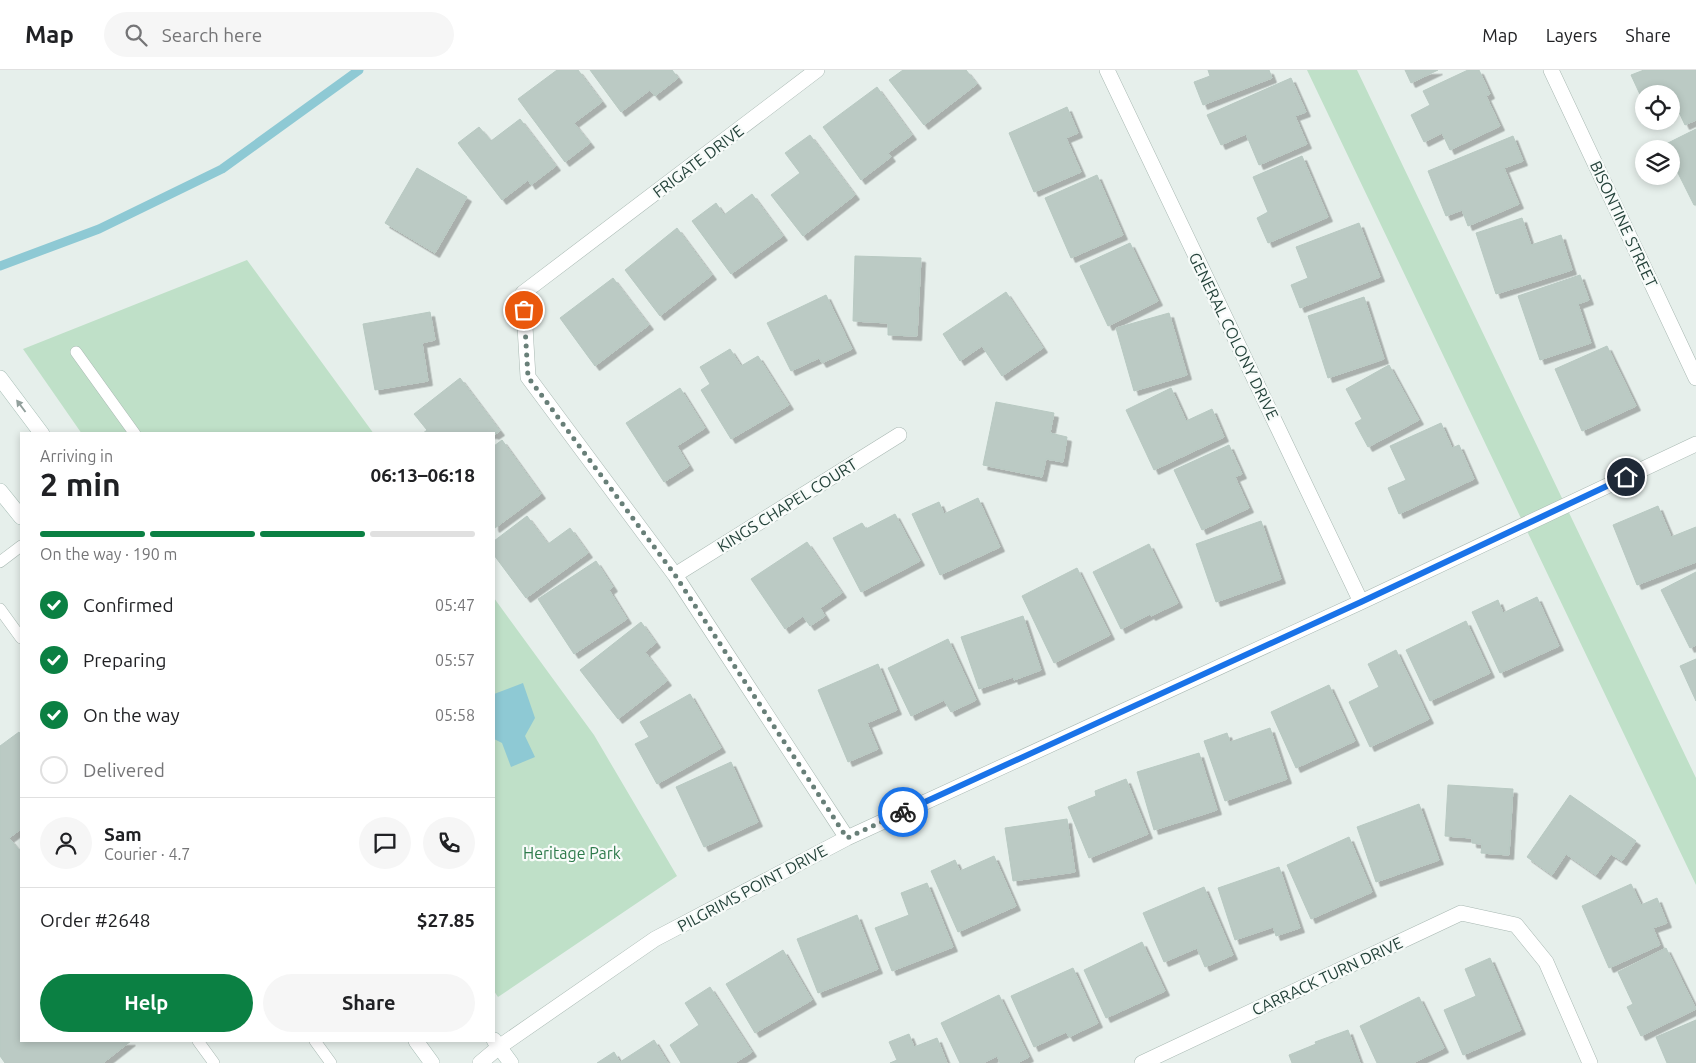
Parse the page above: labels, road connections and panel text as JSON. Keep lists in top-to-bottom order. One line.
{"streets":{"street":["FRIGATE DRIVE","BISONTINE STREET","GENERAL COLONY DRIVE","KINGS CHAPEL COURT","PILGRIMS POINT DRIVE","CARRACK TURN DRIVE"]},"crossings":[["FRIGATE DRIVE","KINGS CHAPEL COURT"],["GENERAL COLONY DRIVE","PILGRIMS POINT DRIVE"]],"parks":["Heritage Park"],"page":{"header":"Map","search":"Search here","nav":["Map","Layers","Share"],"heading":["2 min","Arriving in","06:13–06:18"],"panel":["Sam","Courier · 4.7","Order #2648","$27.85"],"bar":"On the way · 190 m","list":[["Confirmed","05:47"],["Preparing","05:57"],["On the way","05:58"],"Delivered"],"buttons":["Help","Share"]}}
